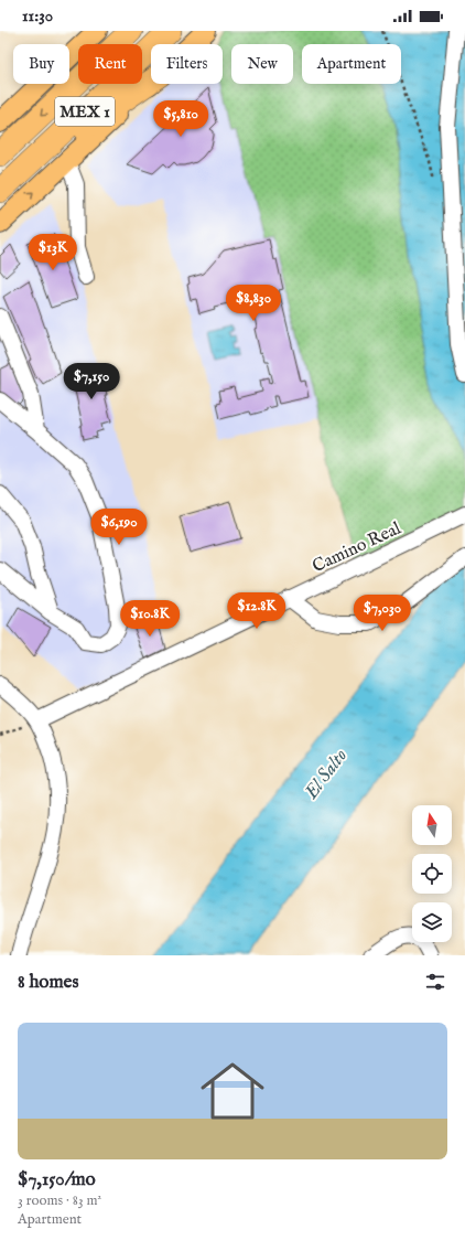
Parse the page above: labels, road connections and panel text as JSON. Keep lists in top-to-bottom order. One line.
{"streets":{"highway":["MEX 1"],"street":["Camino Real"]},"water":["El Salto"],"north":"top","page":{"status":"11:30","chip":["Buy","Rent","Filters","New","Apartment"],"price":["$5,810","$13K","$8,830","$7,150","$6,190","$12.8K","$7,030","$10.8K"],"heading":"8 homes","list":[{"name":"$7,150/mo","note":"3 rooms · 83 m² · Apartment"}]}}
